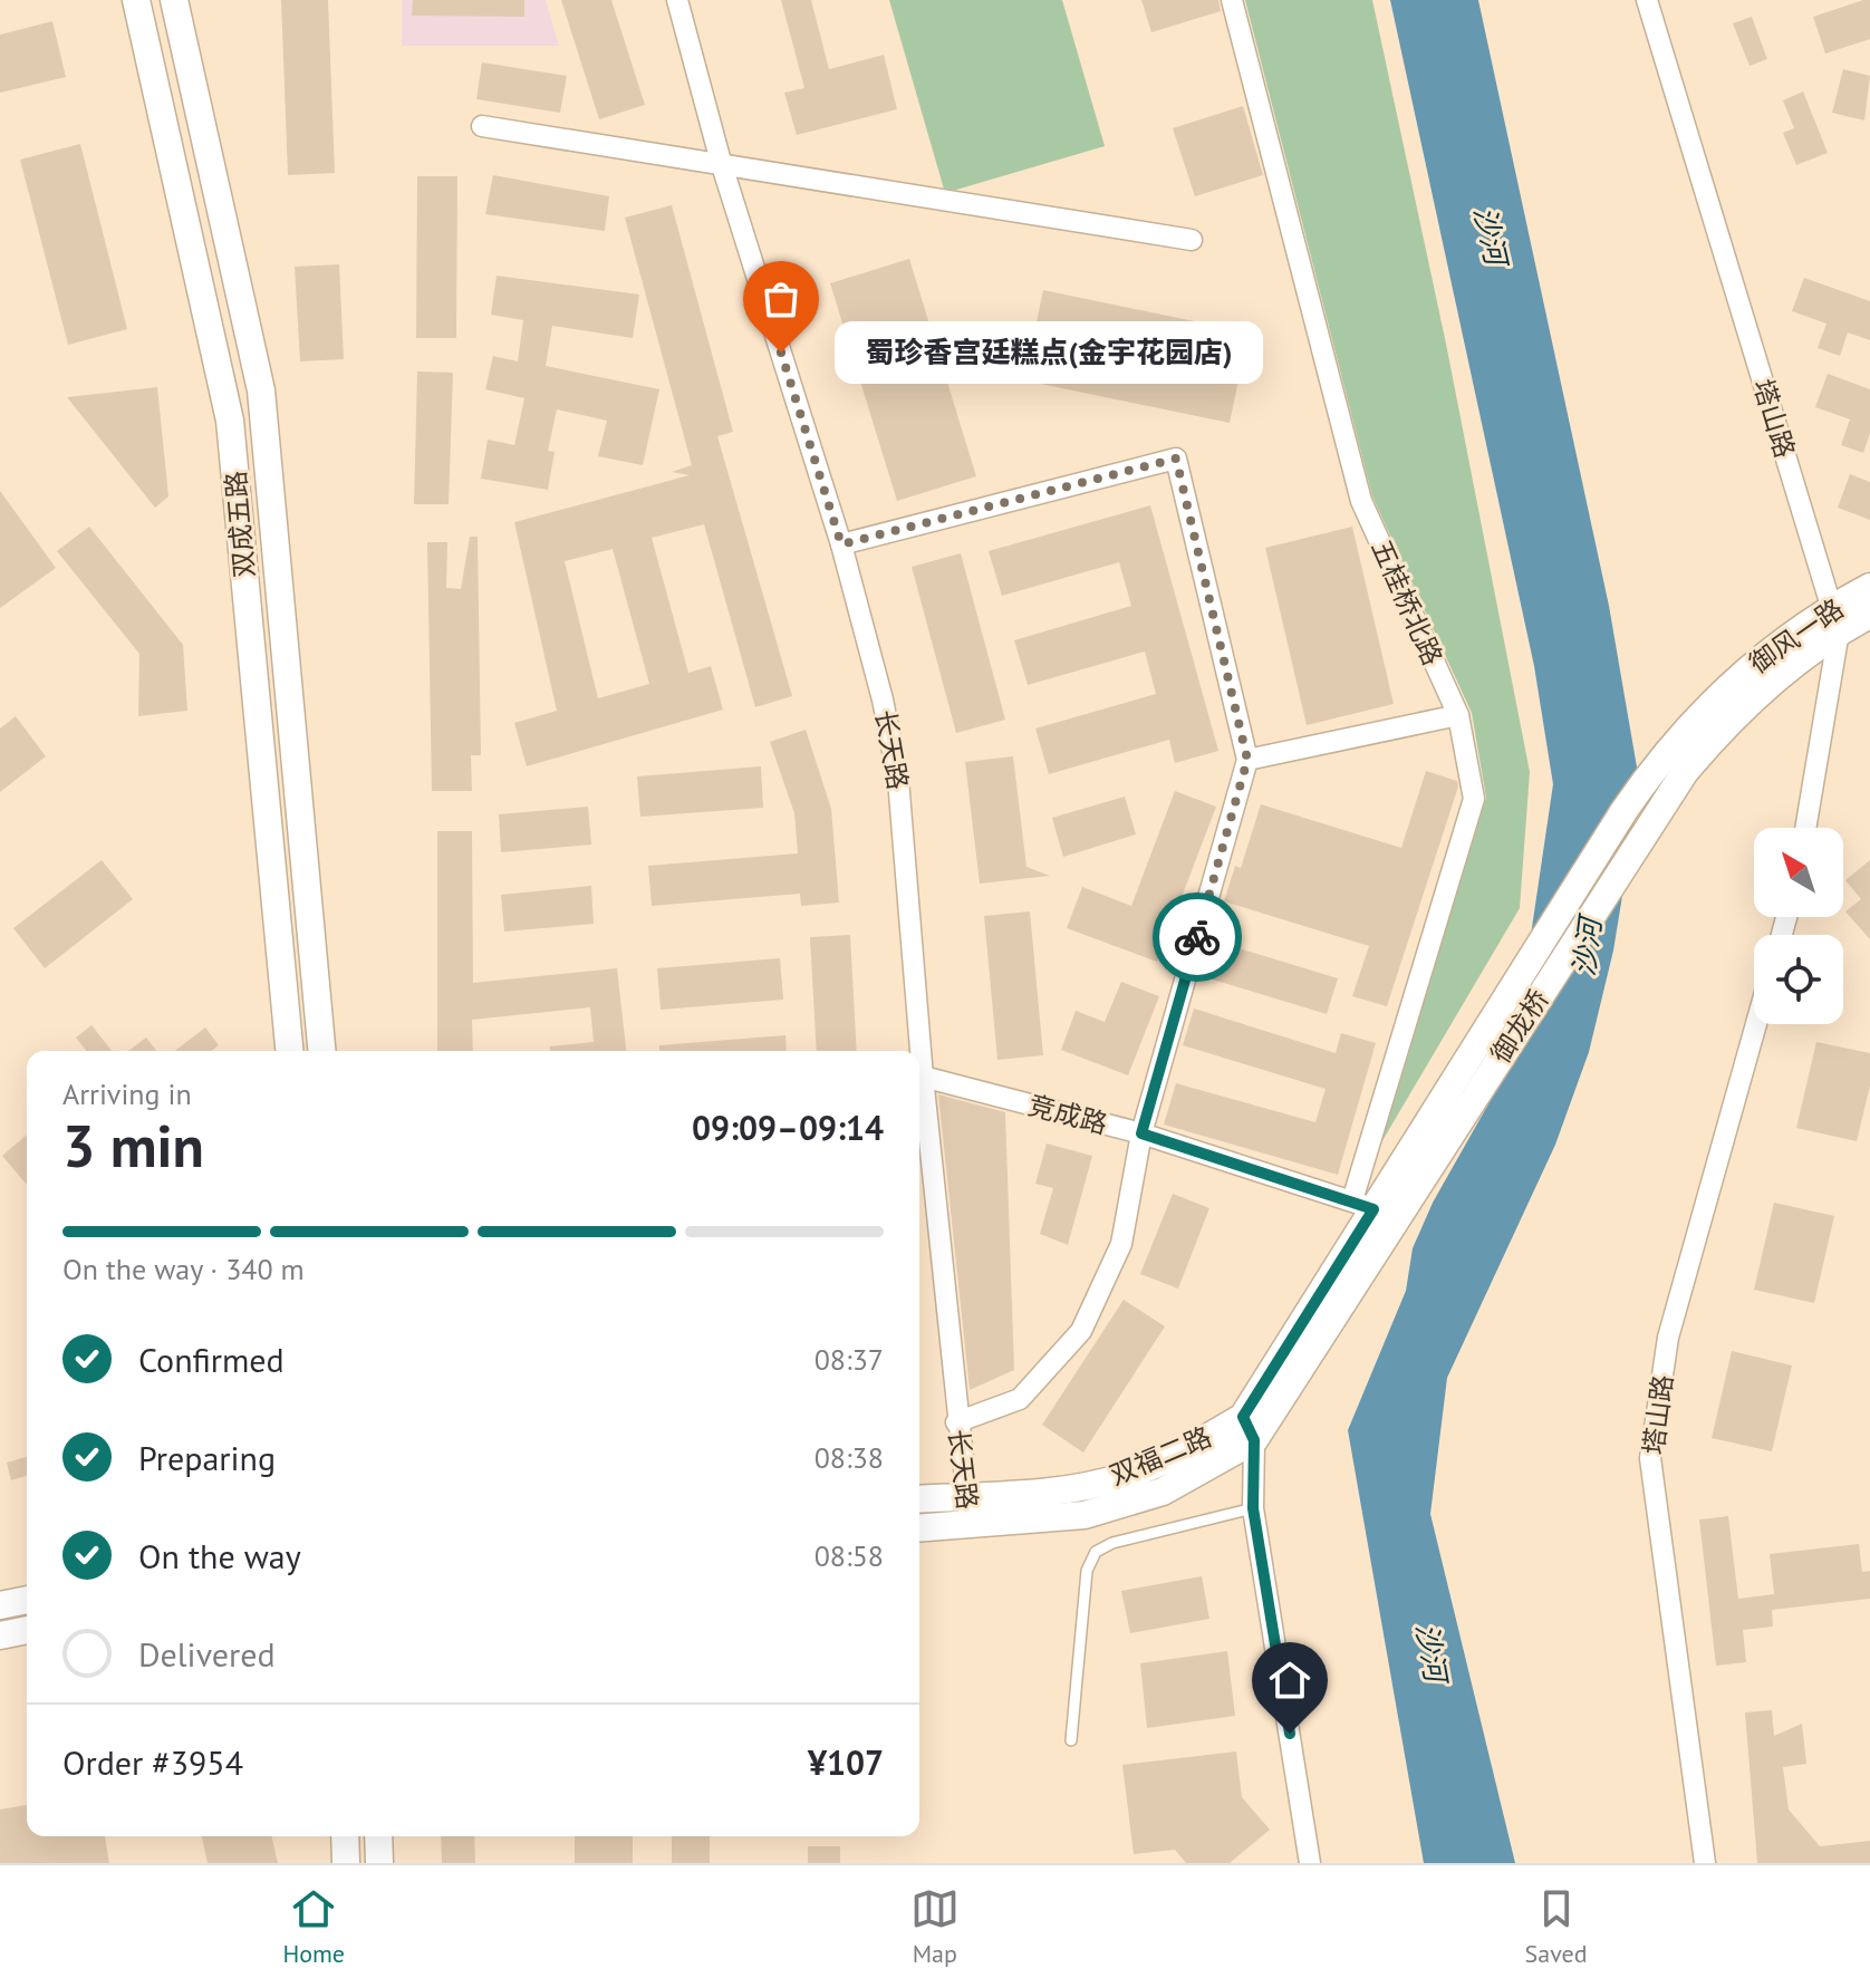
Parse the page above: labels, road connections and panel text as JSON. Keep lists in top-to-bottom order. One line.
{"streets":{"main road":["双成五路","御风一路","御龙桥","双福二路"],"street":["塔山路","五桂桥北路","长天路","竞成路"]},"crossings":[["塔山路","御风一路"],["五桂桥北路","御龙桥"],["五桂桥北路","竞成路"],["五桂桥北路","双福二路"],["御风一路","御龙桥"],["长天路","双福二路"],["御龙桥","竞成路"],["御龙桥","双福二路"],["竞成路","双福二路"]],"water":["沙河"],"places":["蜀珍香宫廷糕点(金宇花园店)"],"north":"top left","page":{"bubble":"蜀珍香宫廷糕点(金宇花园店)","heading":["3 min","Arriving in","09:09–09:14"],"panel":["Order #3954","¥107"],"bar":"On the way · 340 m","list":[["Confirmed","08:37"],["Preparing","08:38"],["On the way","08:58"],"Delivered"],"tabs":["Home","Map","Saved"]}}
